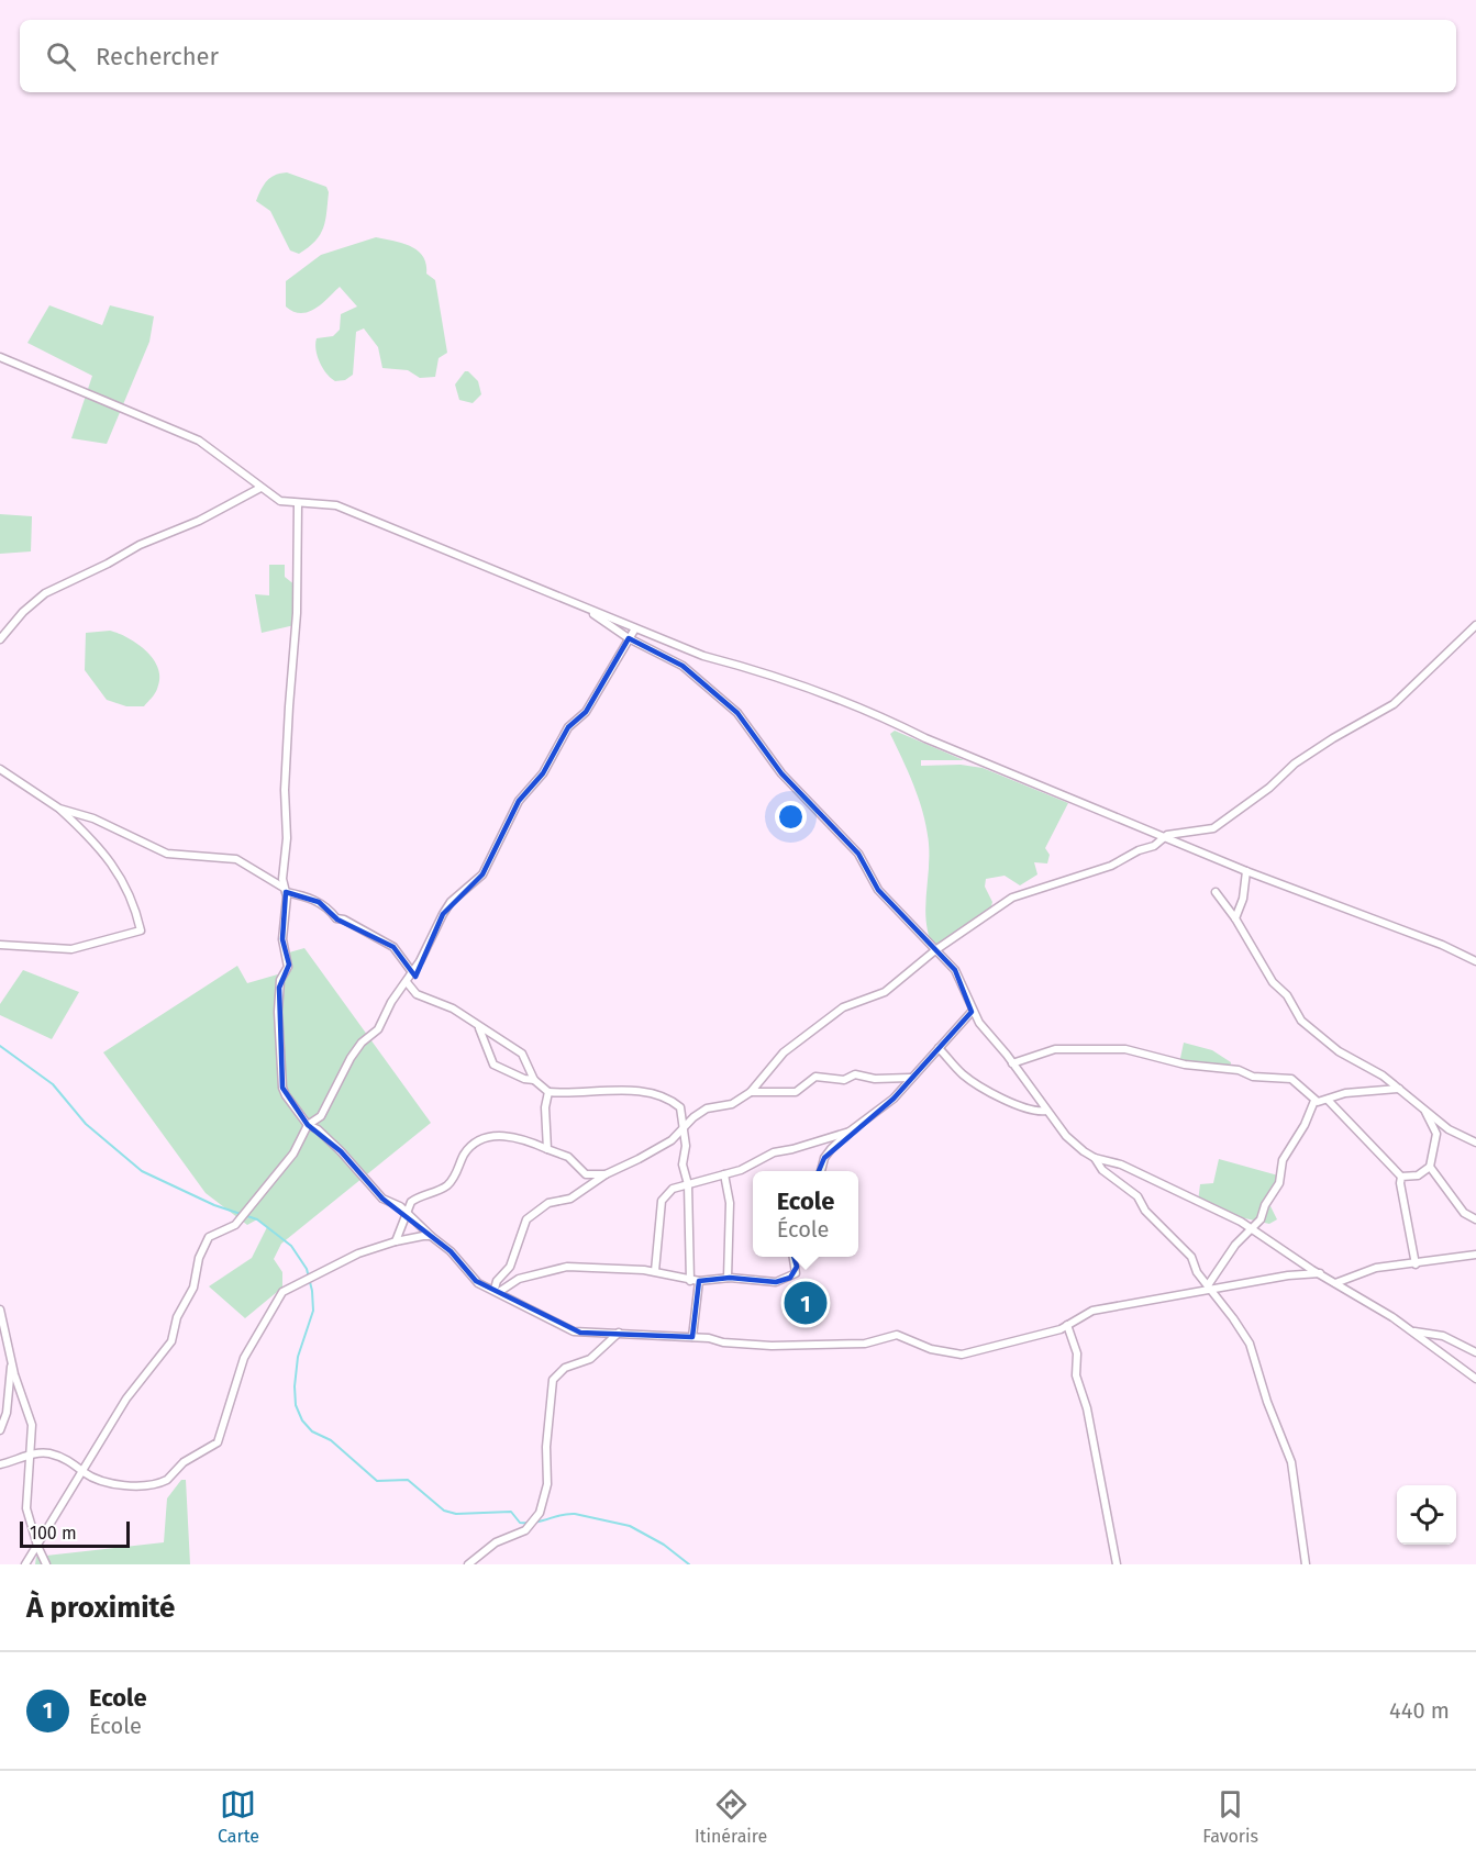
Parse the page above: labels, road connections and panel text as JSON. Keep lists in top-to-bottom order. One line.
{"scale_bar":"100 m","page":{"search":"Rechercher","popup":["Ecole","École"],"pins":"1","scale":"100 m","heading":"À proximité","list":[{"mark":"1","name":"Ecole","note":"École","value":"440 m"}],"nav":["Carte","Itinéraire","Favoris"]}}
